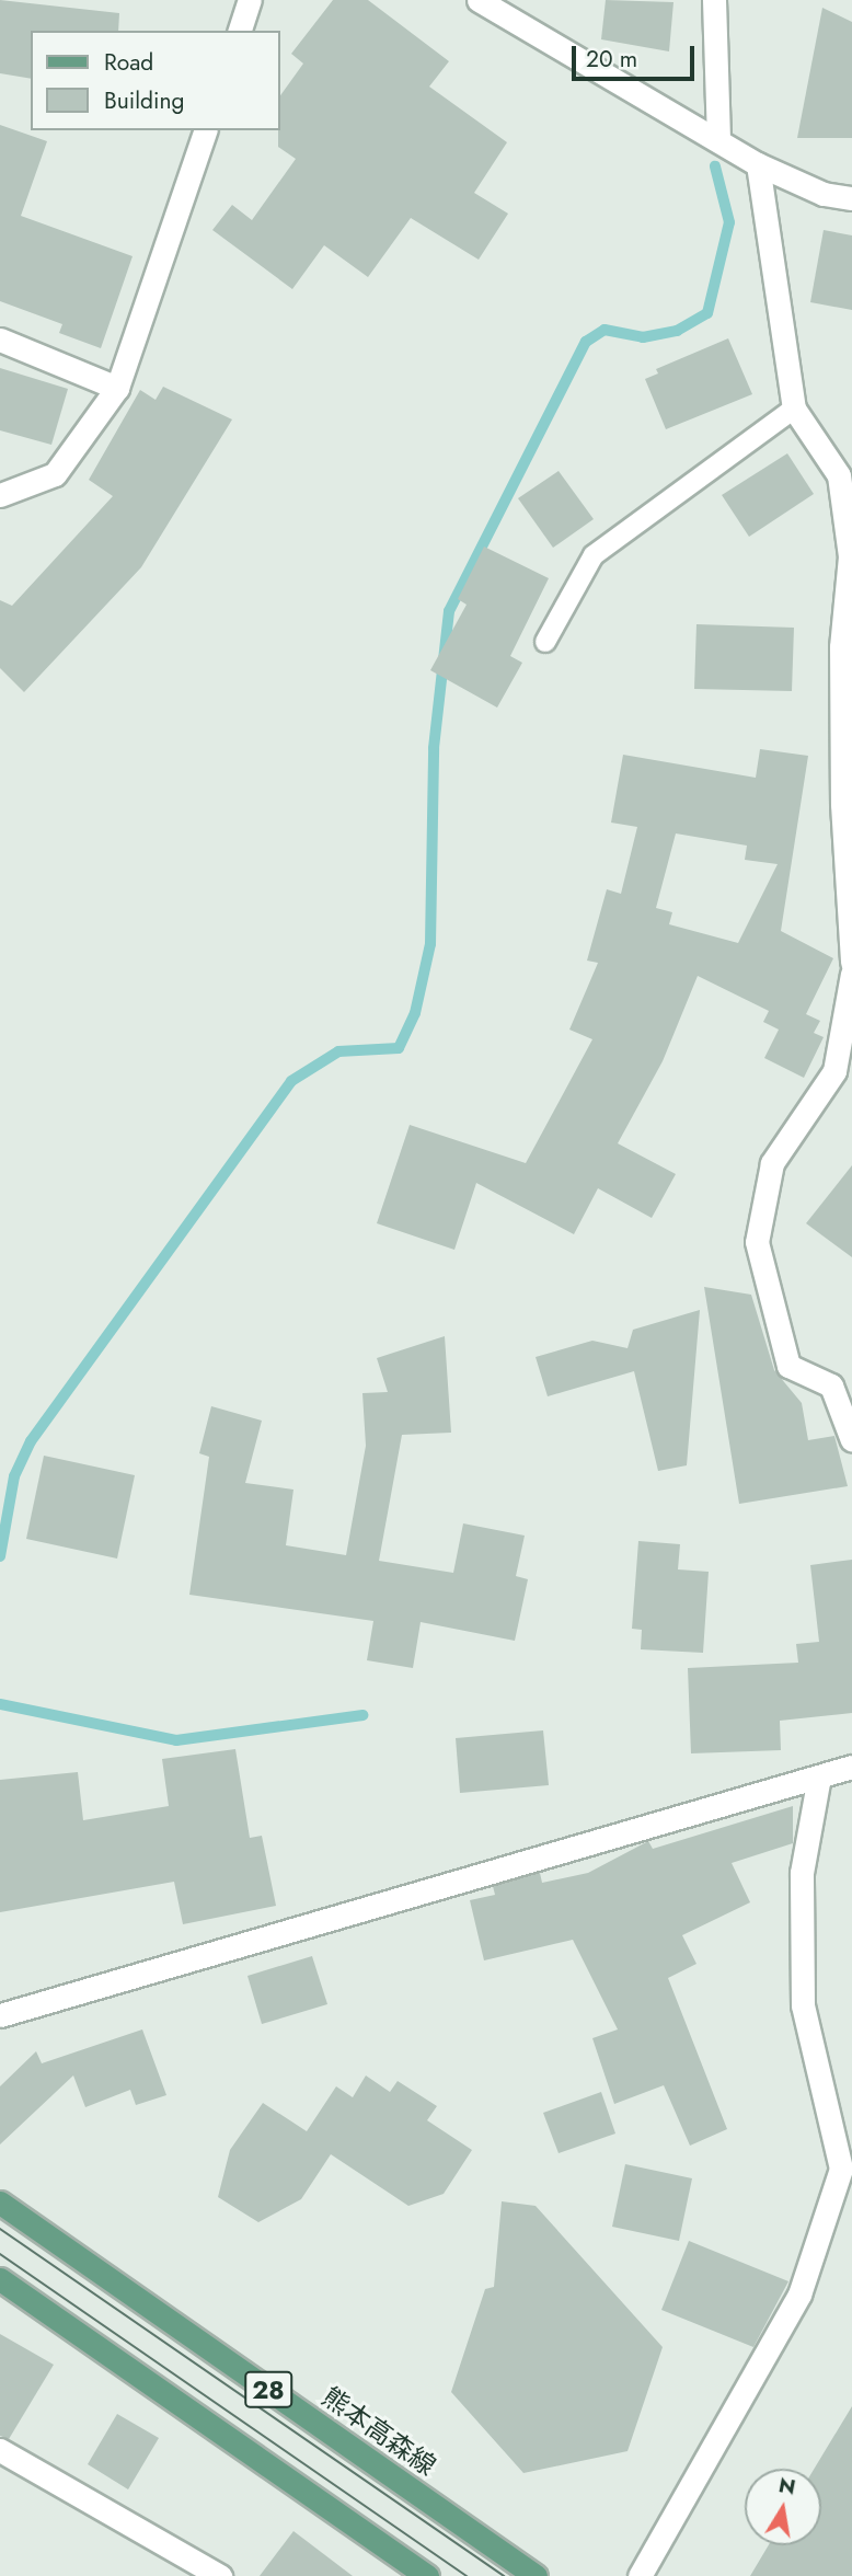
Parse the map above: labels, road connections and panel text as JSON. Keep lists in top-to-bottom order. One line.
{"streets":{"main road":["28","熊本高森線"]},"legend":["Road","Building"],"scale_bar":"20 m","north":"top"}
